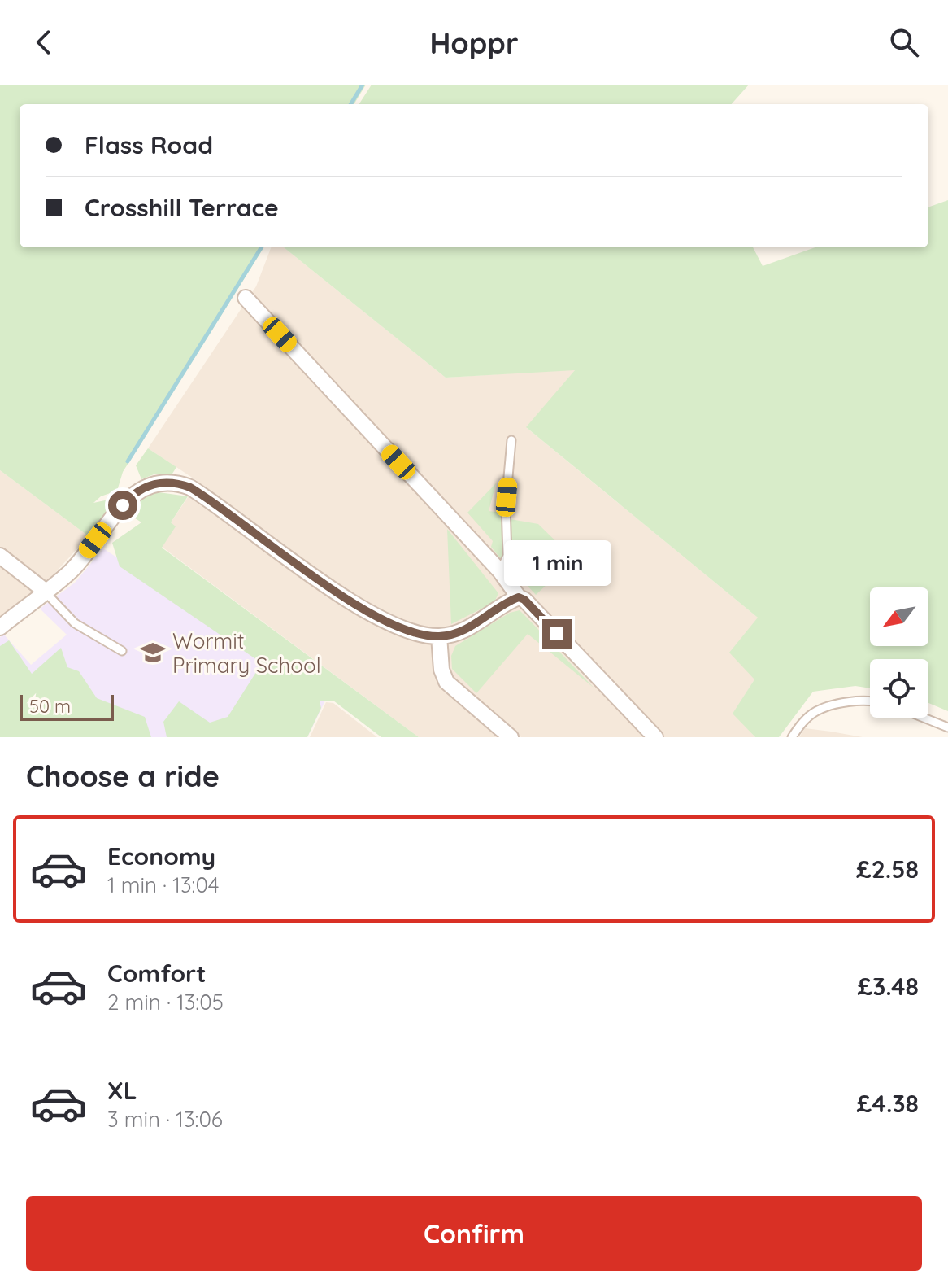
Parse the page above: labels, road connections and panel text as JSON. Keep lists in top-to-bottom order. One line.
{"places":{"school or university":["Wormit Primary School"]},"scale_bar":"50 m","north":"bottom left","page":{"header":"Hoppr","banner":["Flass Road","Crosshill Terrace"],"bubble":"1 min","scale":"50 m","heading":"Choose a ride","list":[{"name":"Economy","note":"1 min · 13:04","value":"£2.58"},{"name":"Comfort","note":"2 min · 13:05","value":"£3.48"},{"name":"XL","note":"3 min · 13:06","value":"£4.38"}],"buttons":"Confirm"}}
